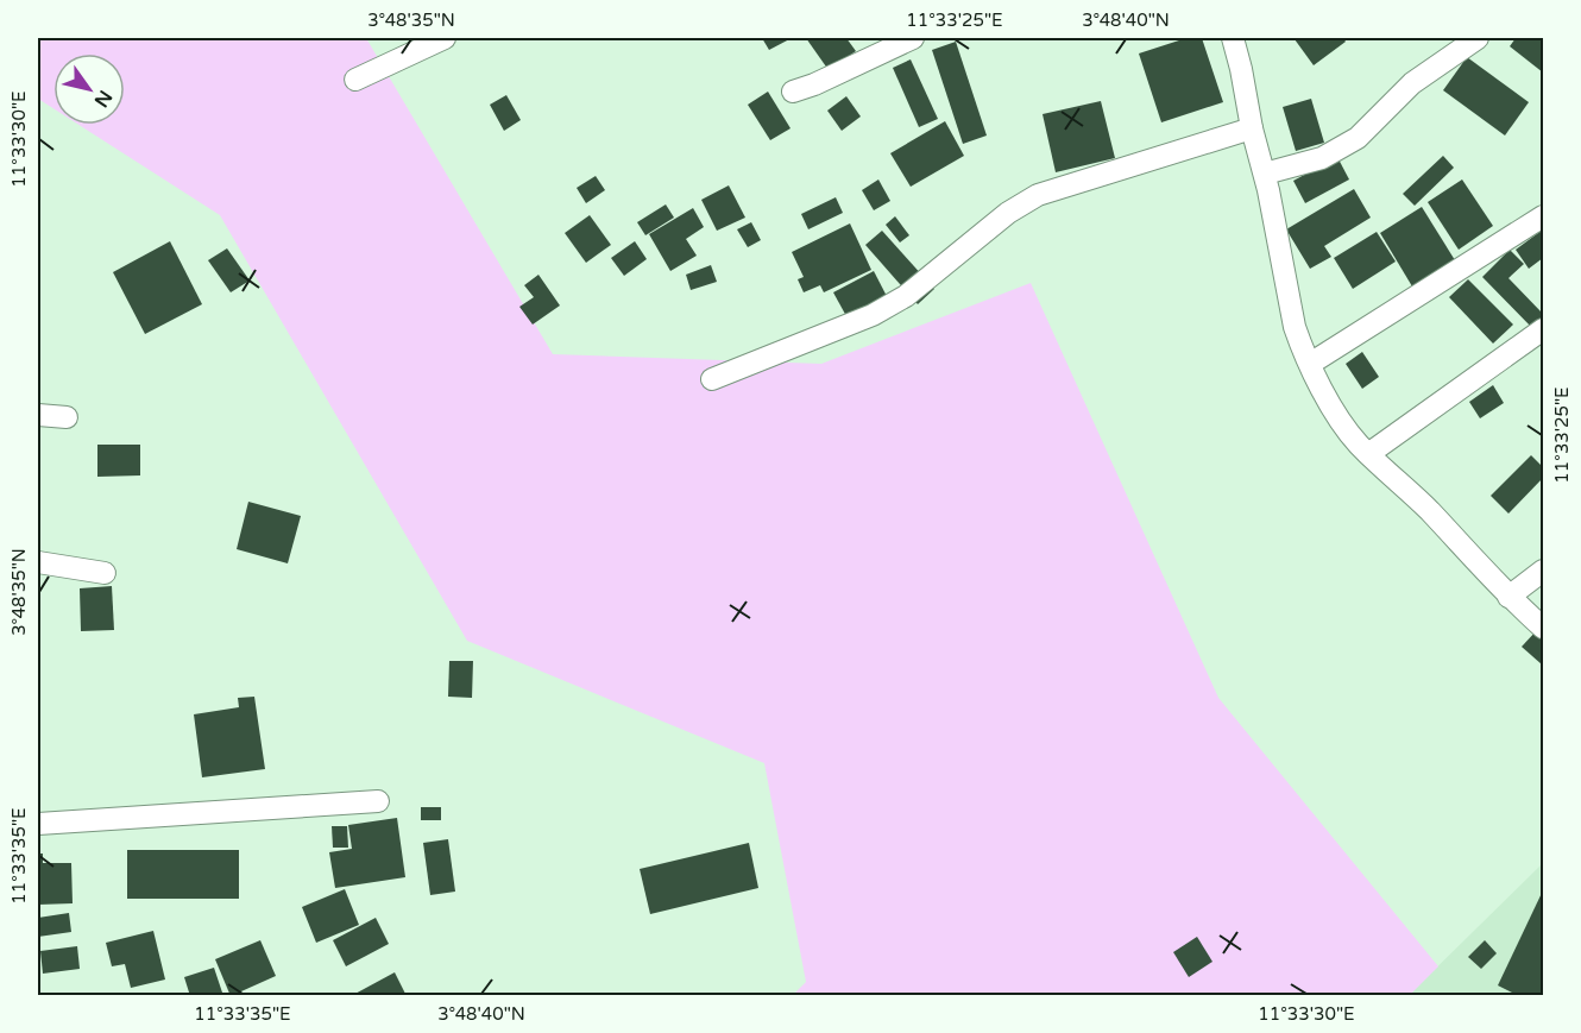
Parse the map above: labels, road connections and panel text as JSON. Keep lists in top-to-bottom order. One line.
{"north":"bottom right","coordinates":["3°48'35\"N","11°33'25\"E","3°48'40\"N","11°33'30\"E","11°33'35\"E"]}
